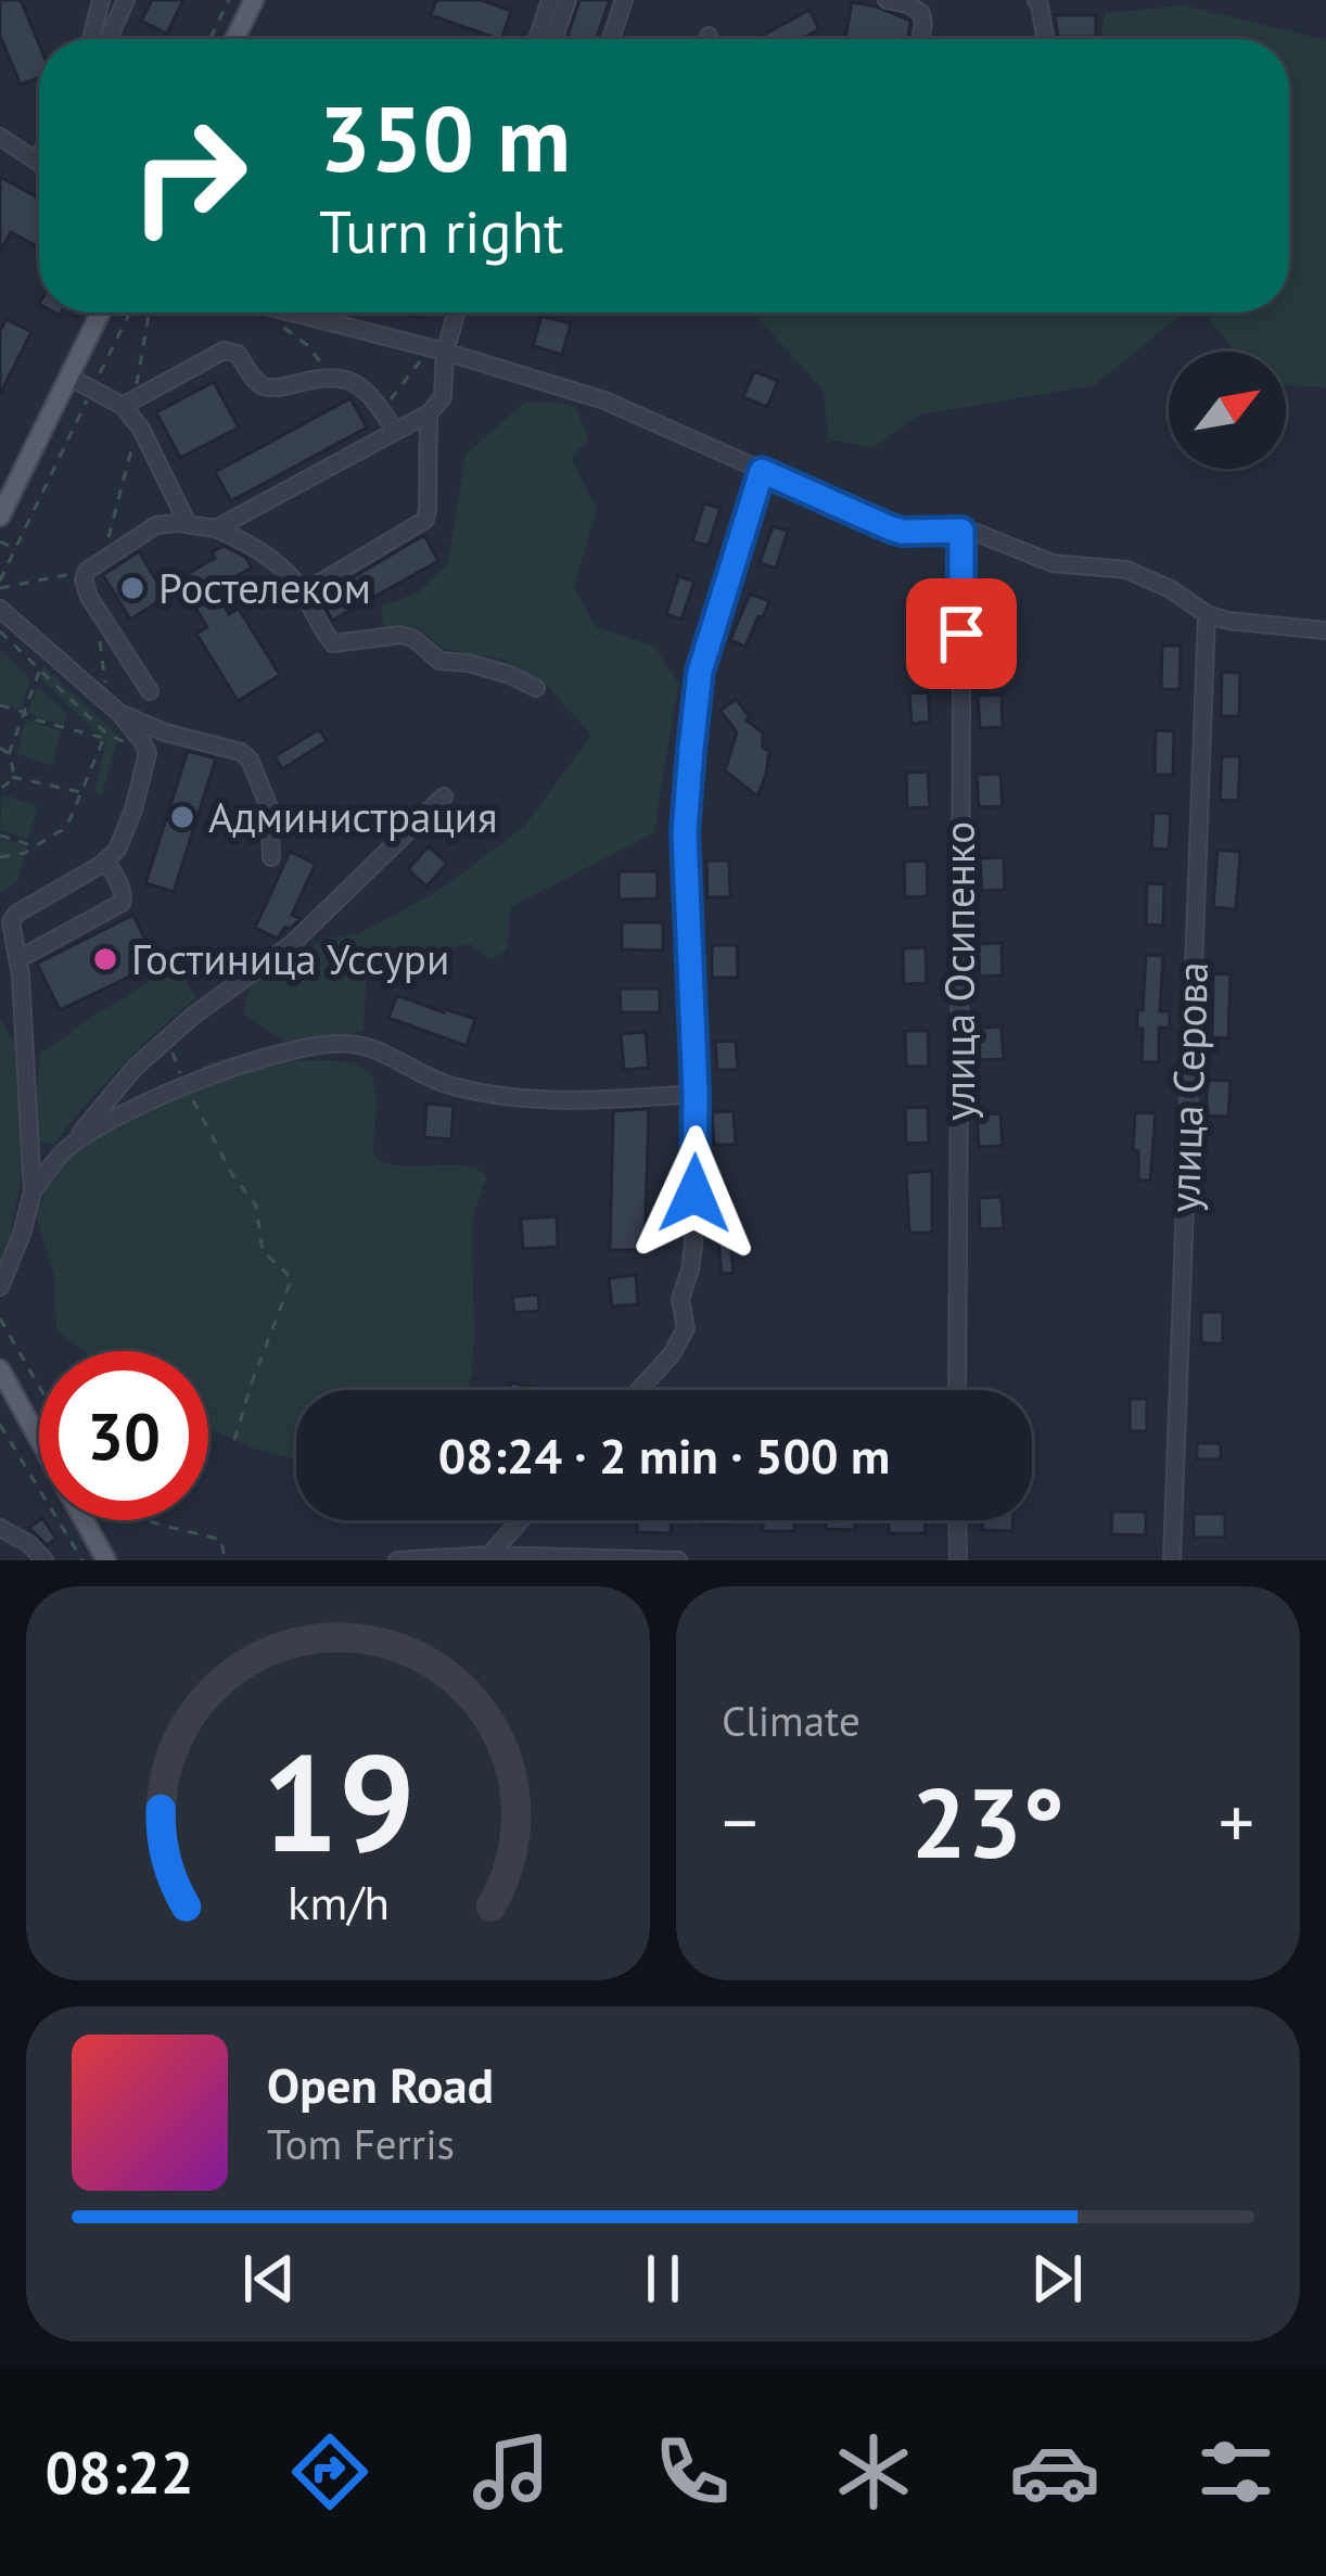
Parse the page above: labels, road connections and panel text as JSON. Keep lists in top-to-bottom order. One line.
{"streets":{"street":["улица Осипенко","улица Серова"]},"places":["Ростелеком","Администрация","Гостиница Уссури"],"north":"top right","page":{"turn":["350 m","Turn right"],"limit":"30","trip":"08:24 · 2 min · 500 m","tile":"Climate","heat":["−","23°","+"],"song":["Open Road","Tom Ferris"],"tabs":"08:22","gauge":["19","km/h"]}}
